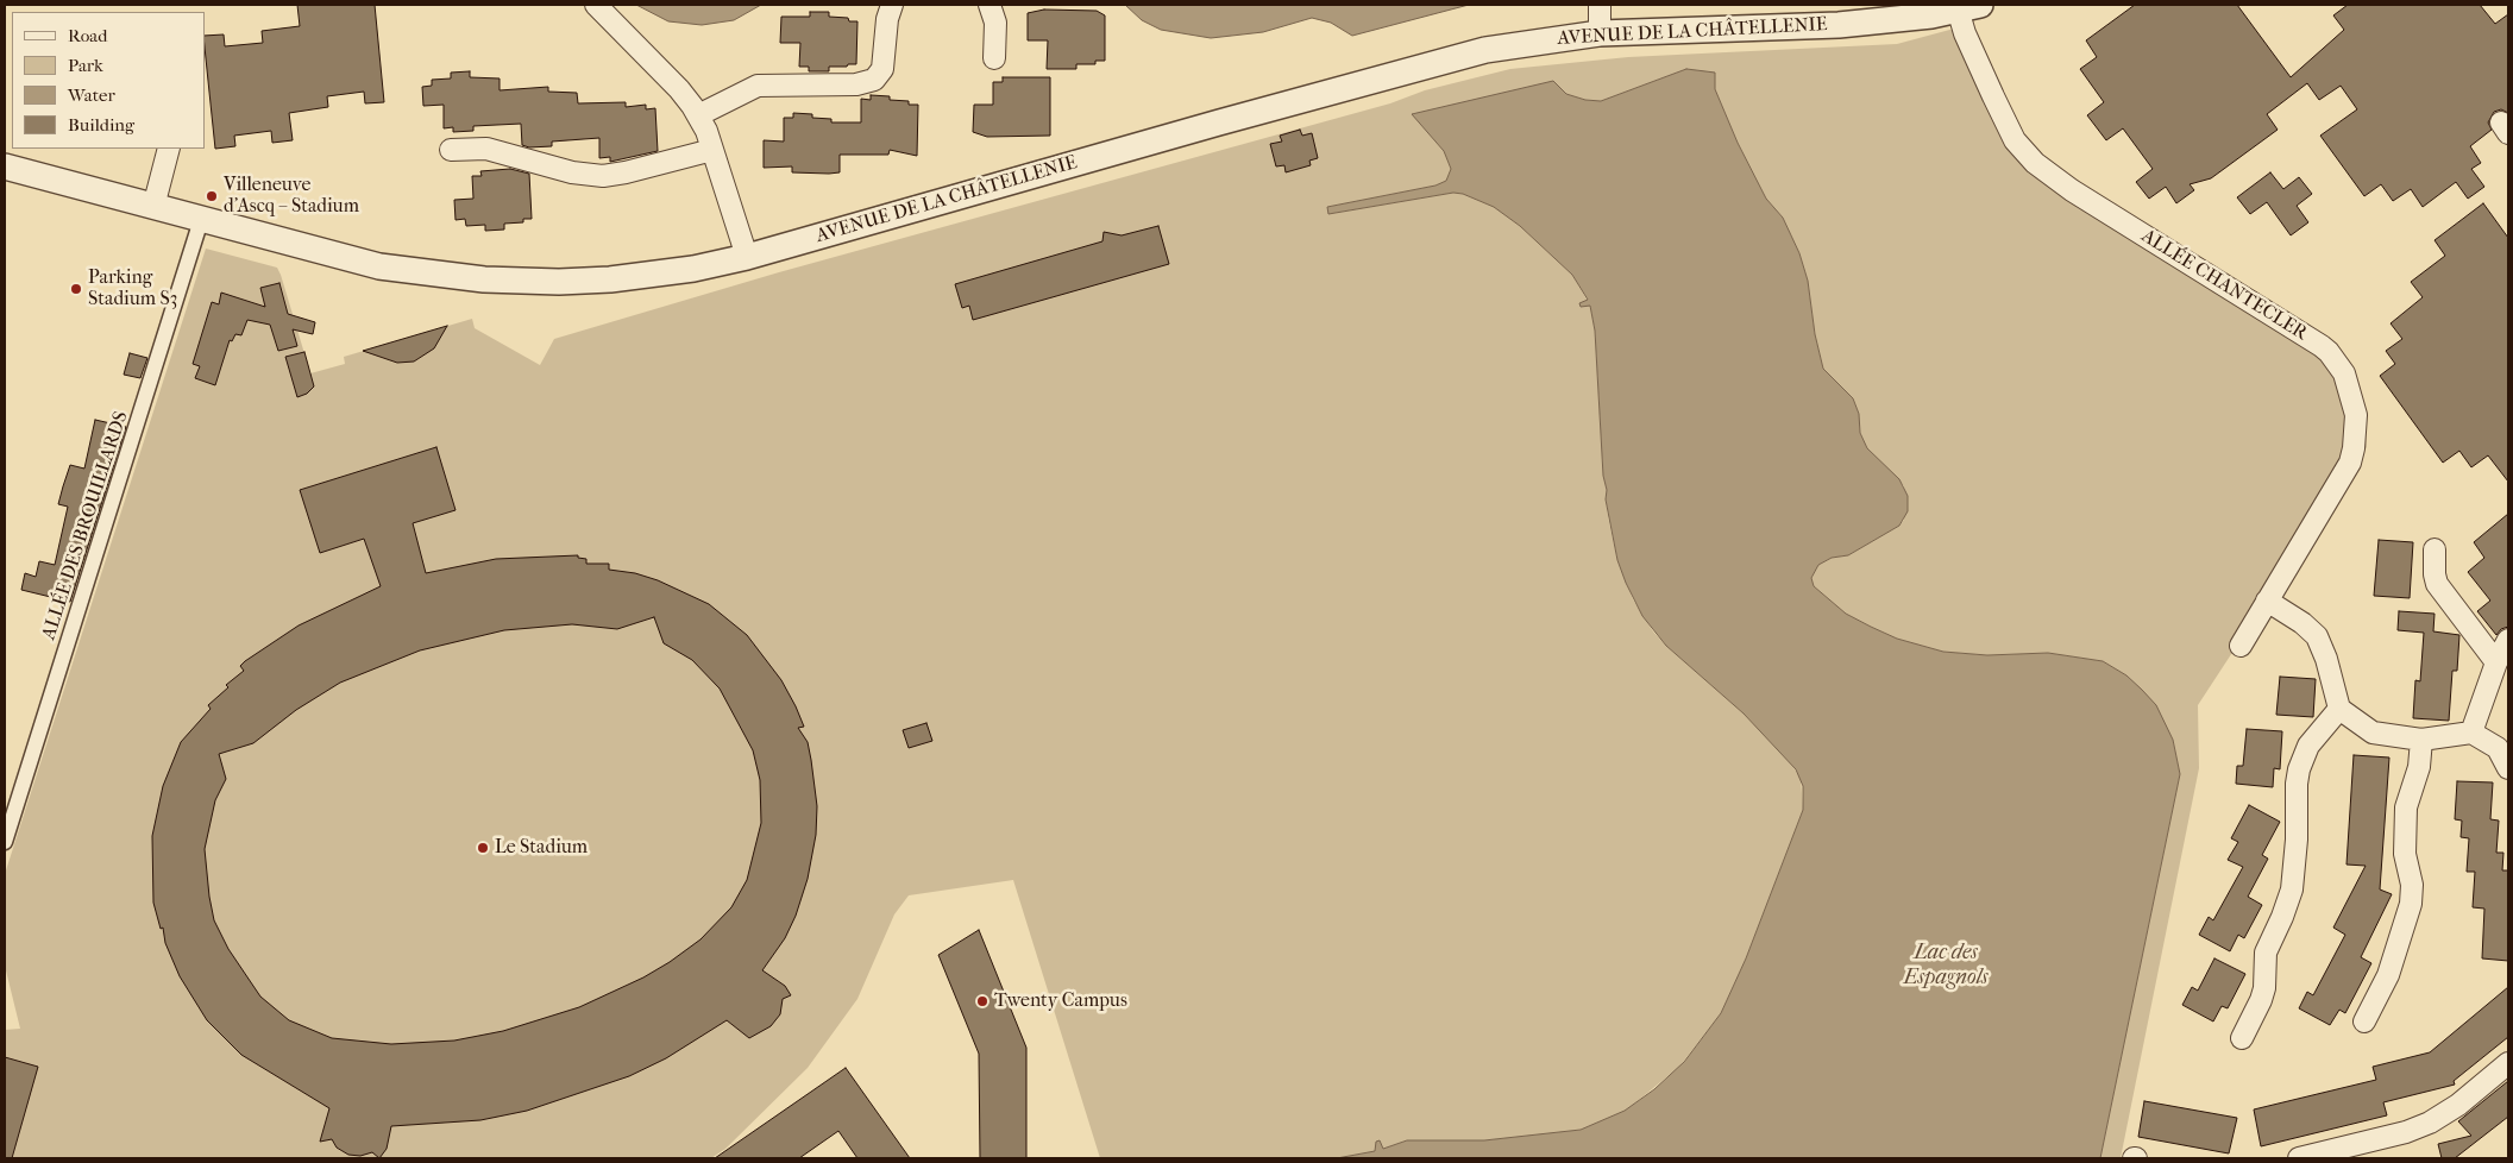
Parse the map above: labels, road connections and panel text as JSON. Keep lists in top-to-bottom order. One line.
{"streets":{"street":["AVENUE DE LA CHÂTELLENIE","ALLÉE CHANTECLER","ALLÉE DES BROUILLARDS"]},"crossings":[["AVENUE DE LA CHÂTELLENIE","ALLÉE CHANTECLER"],["AVENUE DE LA CHÂTELLENIE","ALLÉE DES BROUILLARDS"]],"water":["Lac des Espagnols"],"places":["Villeneuve d'Ascq – Stadium","Parking Stadium S3","Le Stadium","Twenty Campus"],"legend":["Road","Park","Water","Building"]}
